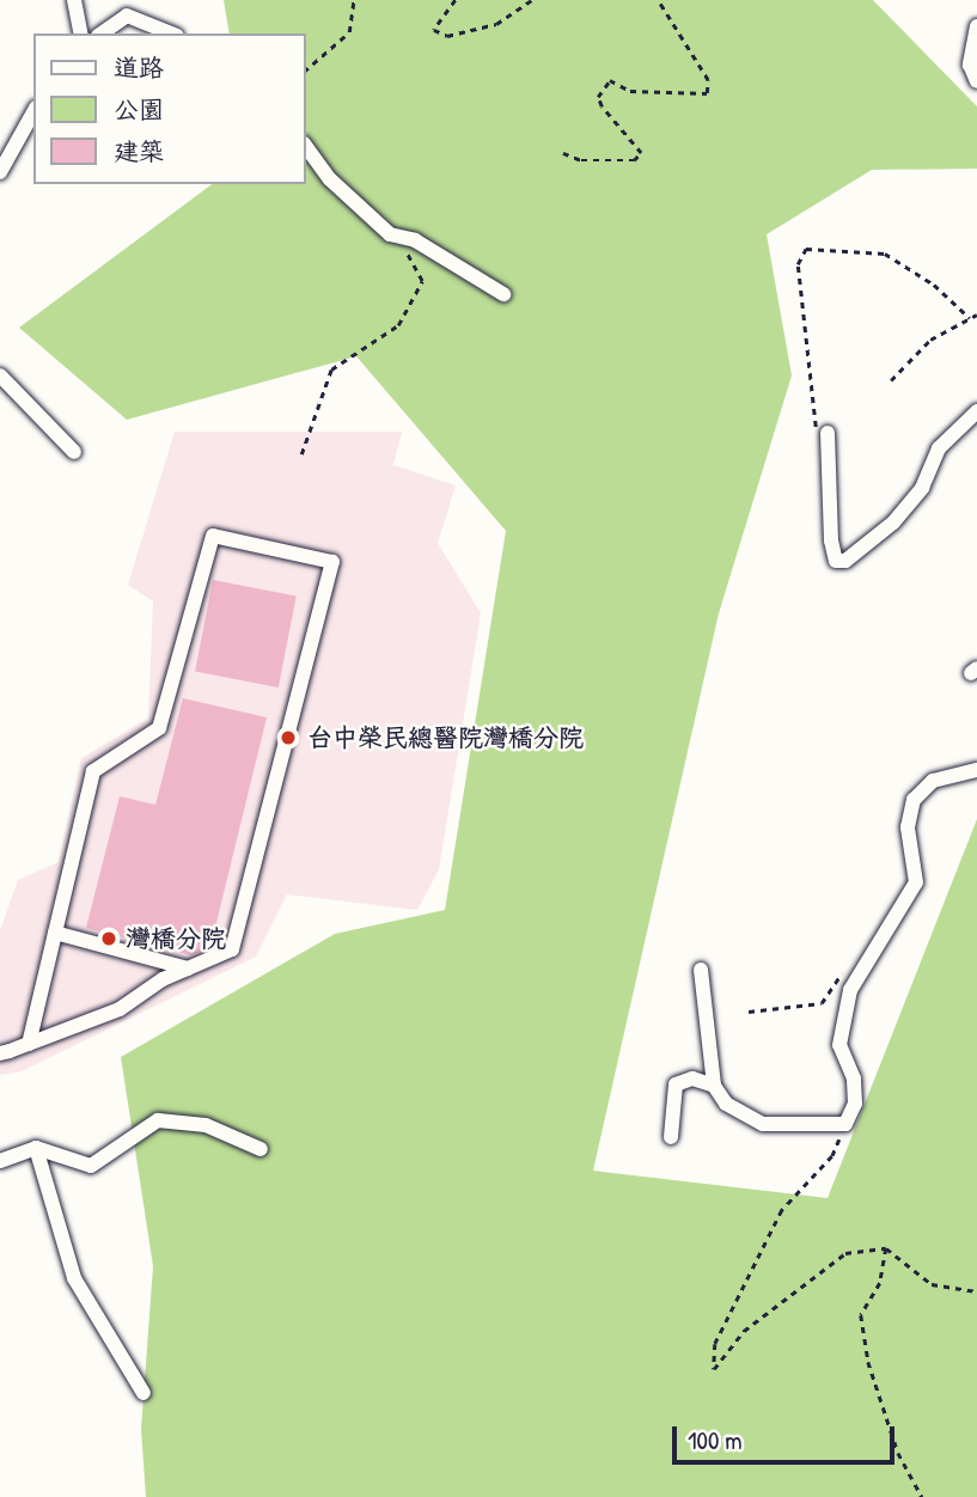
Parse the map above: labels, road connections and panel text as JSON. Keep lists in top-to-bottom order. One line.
{"places":["台中榮民總醫院灣橋分院","灣橋分院"],"legend":["道路","公園","建築"],"scale_bar":"100 m"}
